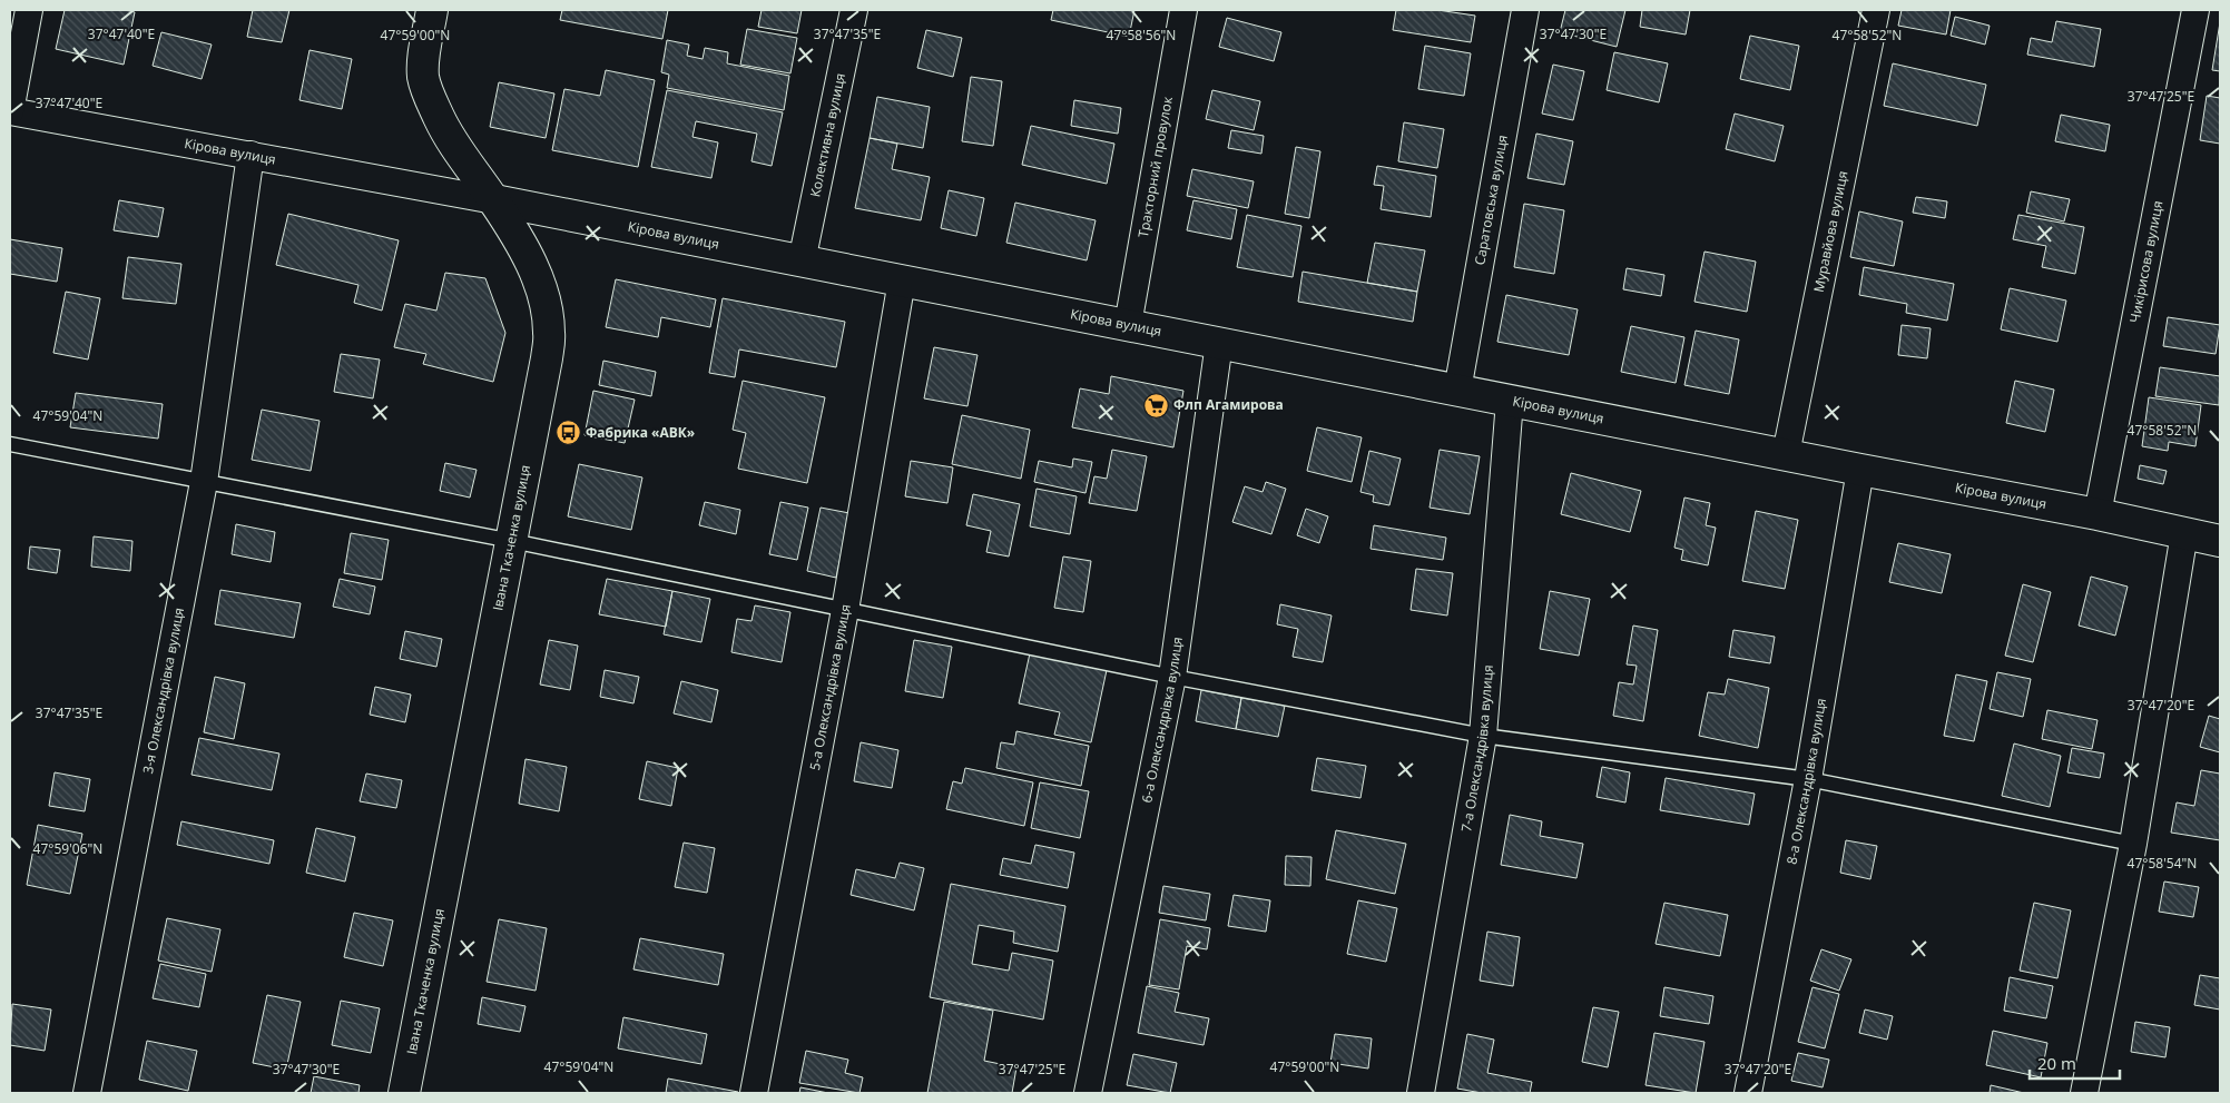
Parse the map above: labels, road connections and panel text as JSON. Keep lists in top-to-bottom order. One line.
{"streets":{"street":["Колективна вулиця","Кірова вулиця","Тракторний провулок","Саратовська вулиця","Муравйова вулиця","Чикірисова вулиця","Івана Ткаченка вулиця","5-а Олександрівка вулиця","3-я Олександрівка вулиця","6-а Олександрівка вулиця","7-а Олександрівка вулиця","8-а Олександрівка вулиця"]},"crossings":[["Колективна вулиця","Кірова вулиця"],["Кірова вулиця","Тракторний провулок"],["Кірова вулиця","Саратовська вулиця"],["Кірова вулиця","Муравйова вулиця"],["Кірова вулиця","Чикірисова вулиця"],["Кірова вулиця","Івана Ткаченка вулиця"],["Кірова вулиця","5-а Олександрівка вулиця"],["Кірова вулиця","3-я Олександрівка вулиця"],["Кірова вулиця","6-а Олександрівка вулиця"],["Кірова вулиця","7-а Олександрівка вулиця"],["Кірова вулиця","8-а Олександрівка вулиця"]],"places":{"supermarket":["Флп Агамирова"],"bus stop":["Фабрика «АВК»"]},"scale_bar":"20 m","coordinates":["37°47'40\"E","37°47'35\"E","37°47'30\"E","47°59'00\"N","47°58'56\"N","47°58'52\"N","37°47'25\"E","47°59'04\"N","37°47'20\"E","47°59'06\"N","47°58'54\"N"]}
